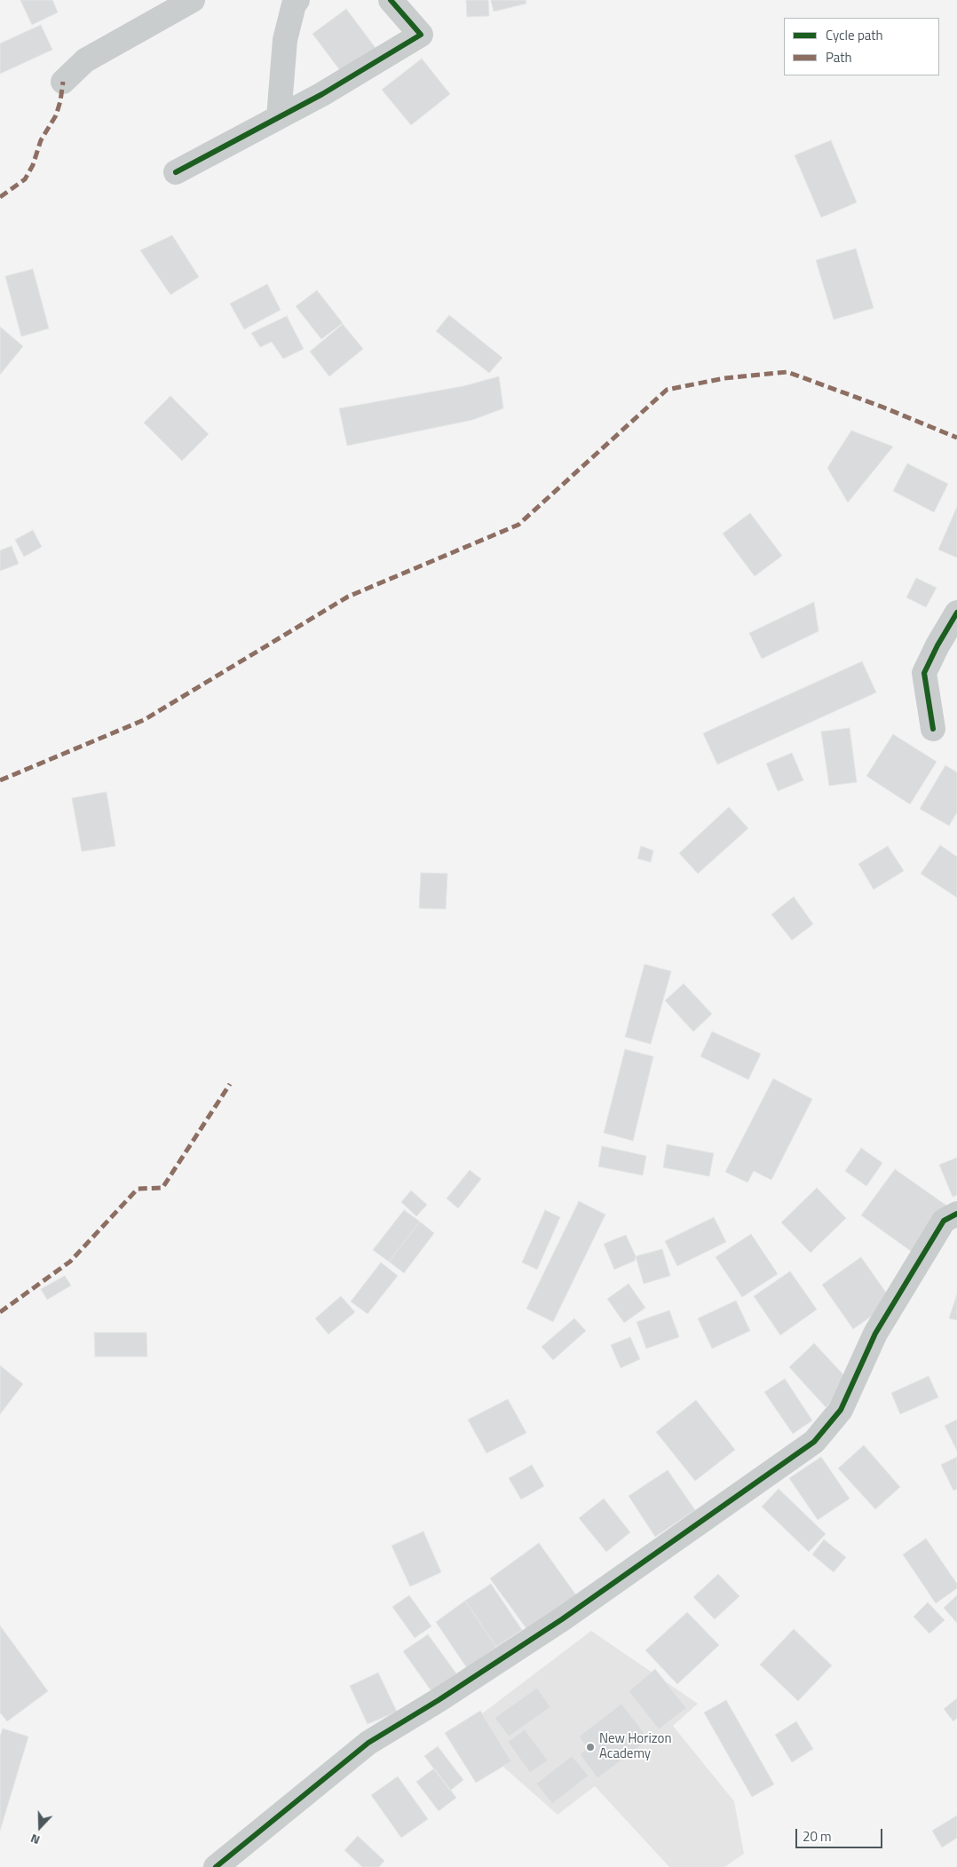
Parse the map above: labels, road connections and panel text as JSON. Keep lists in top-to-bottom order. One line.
{"places":["New Horizon Academy"],"legend":["Cycle path","Path"],"scale_bar":"20 m","north":"bottom"}
